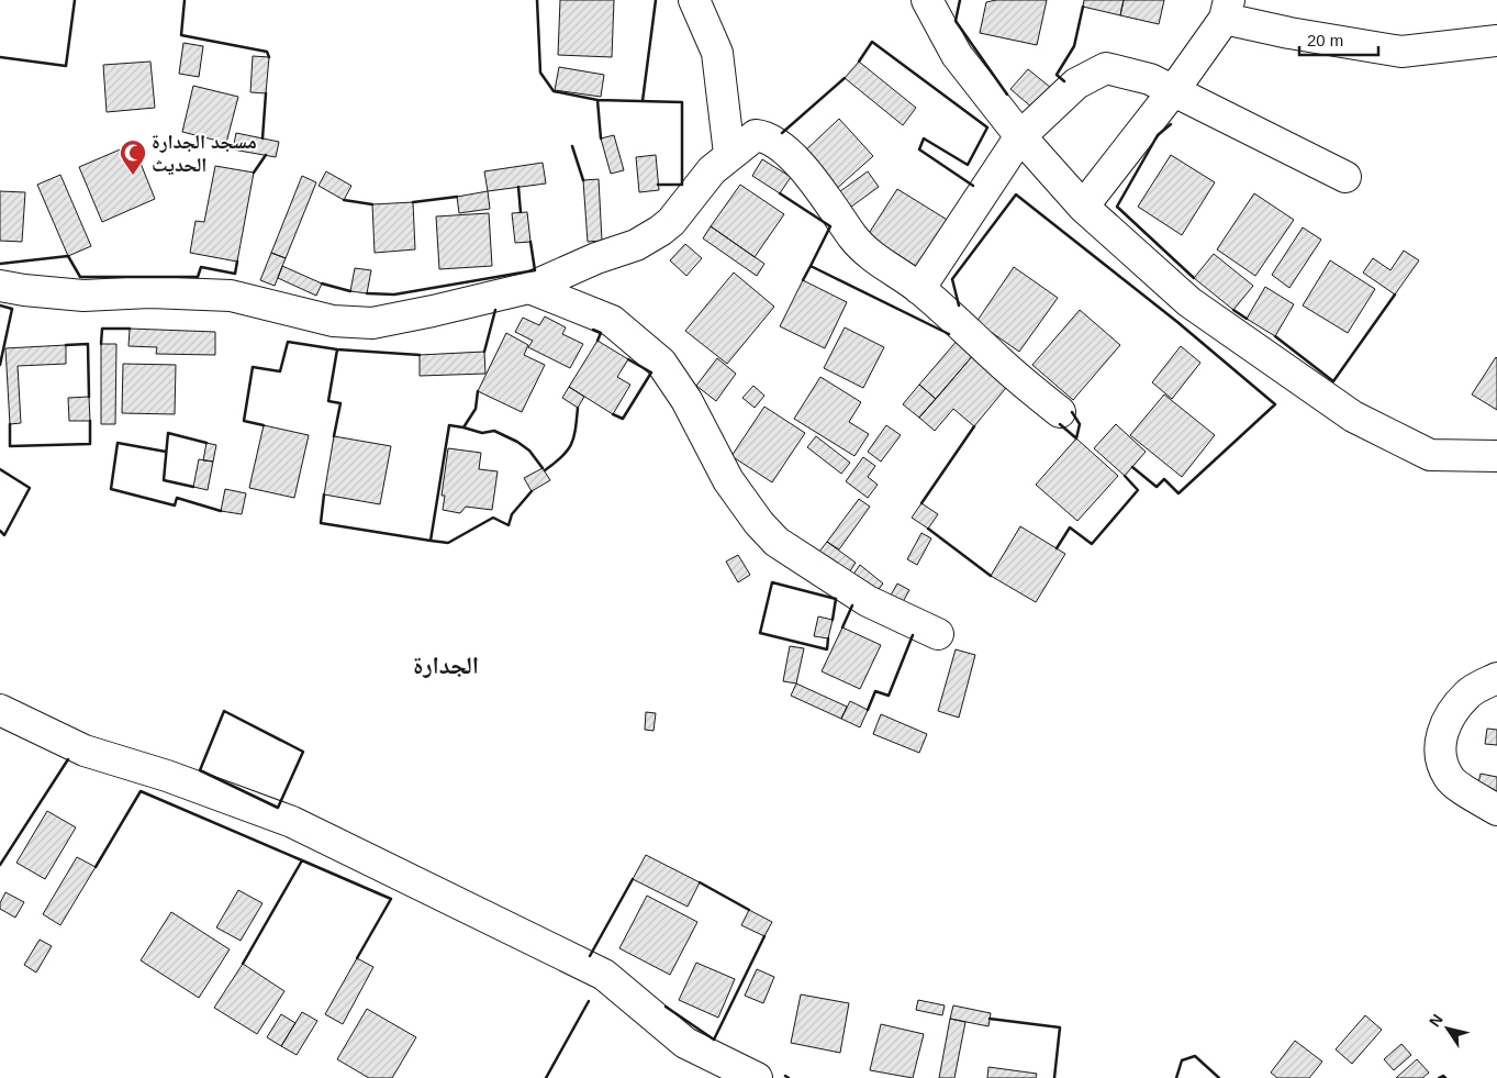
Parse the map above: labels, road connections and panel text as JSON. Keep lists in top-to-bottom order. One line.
{"districts":["الجدارة"],"places":{"mosque":["مسجد الجدارة الحديث"]},"scale_bar":"20 m","north":"top left"}
